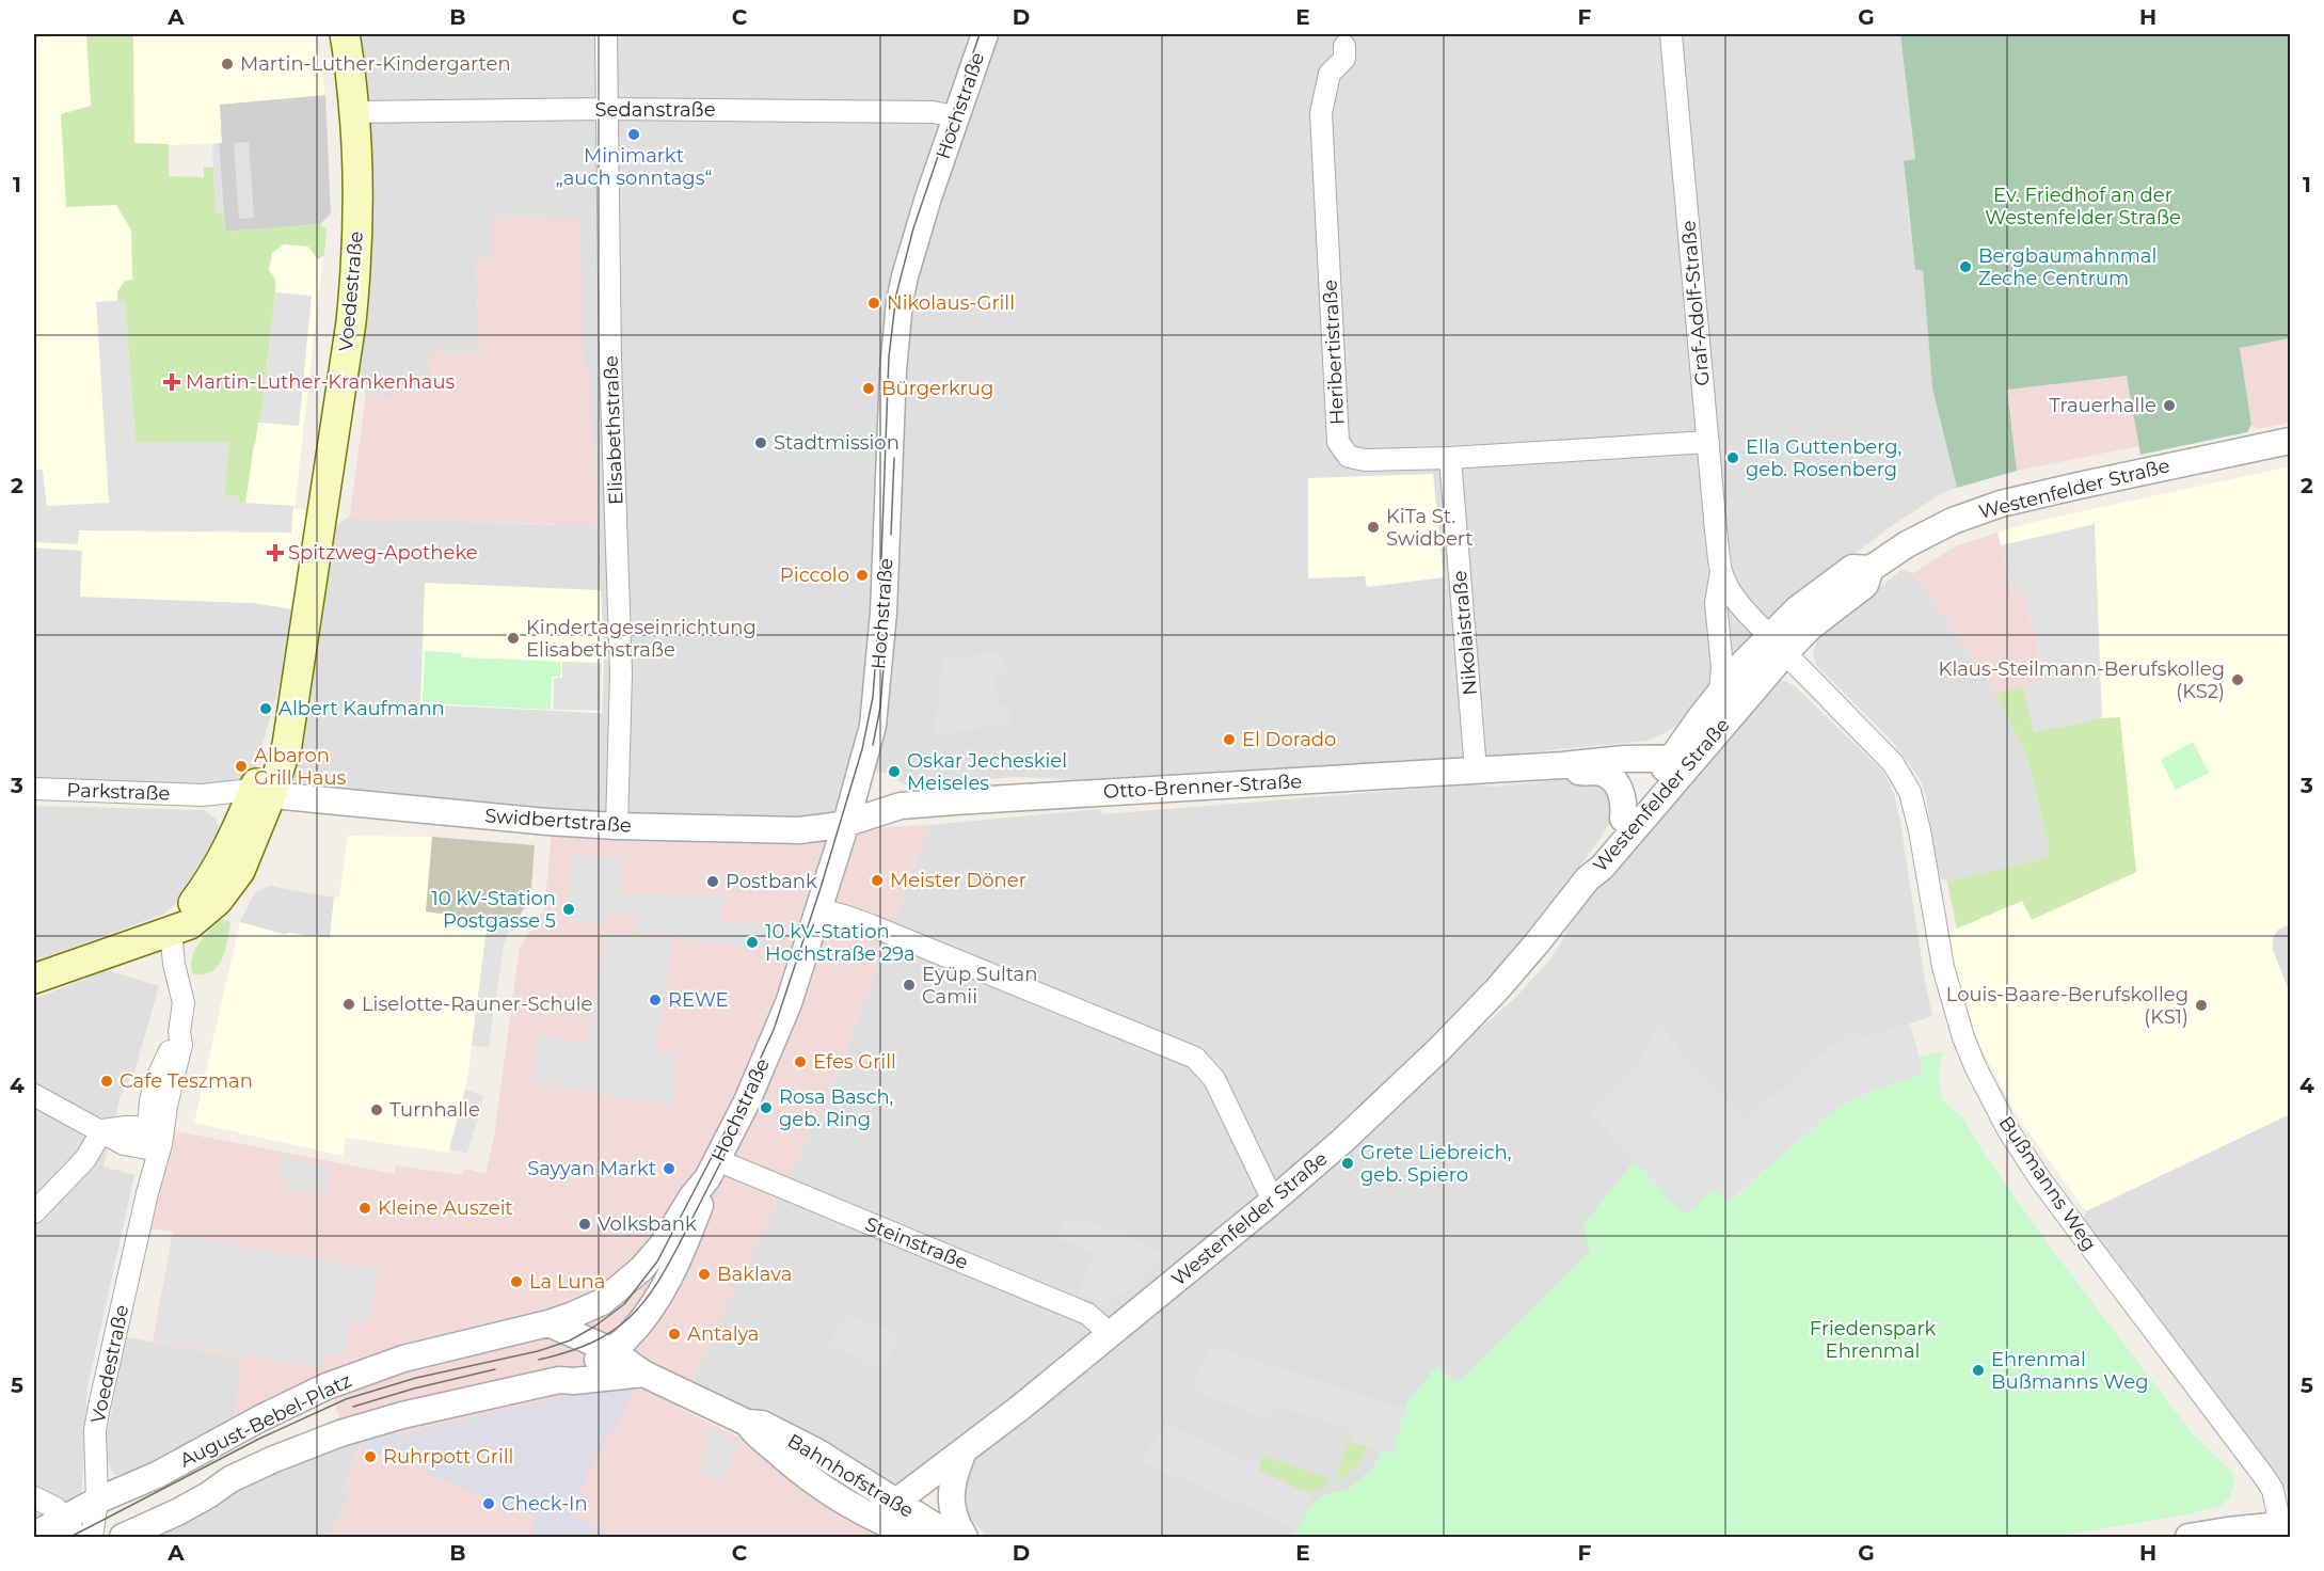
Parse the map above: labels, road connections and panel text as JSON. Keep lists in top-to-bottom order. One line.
{"streets":{"main road":["Voedestraße"],"street":["Hochstraße","Sedanstraße","Graf-Adolf-Straße","Heribertistraße","Elisabethstraße","Westenfelder Straße","Nikolaistraße","Otto-Brenner-Straße","Parkstraße","Swidbertstraße","Bußmanns Weg","Steinstraße","August-Bebel-Platz","Bahnhofstraße"]},"crossings":[["Hochstraße","Sedanstraße"],["Hochstraße","Otto-Brenner-Straße"],["Hochstraße","Swidbertstraße"],["Hochstraße","Steinstraße"],["Hochstraße","August-Bebel-Platz"],["Hochstraße","Bahnhofstraße"],["Sedanstraße","Voedestraße"],["Sedanstraße","Elisabethstraße"],["Voedestraße","Parkstraße"],["Voedestraße","Swidbertstraße"],["Voedestraße","August-Bebel-Platz"],["Graf-Adolf-Straße","Heribertistraße"],["Graf-Adolf-Straße","Westenfelder Straße"],["Graf-Adolf-Straße","Bußmanns Weg"],["Heribertistraße","Nikolaistraße"],["Elisabethstraße","Swidbertstraße"],["Westenfelder Straße","Otto-Brenner-Straße"],["Westenfelder Straße","Bußmanns Weg"],["Westenfelder Straße","Steinstraße"],["Westenfelder Straße","Bahnhofstraße"],["Nikolaistraße","Otto-Brenner-Straße"],["Otto-Brenner-Straße","Swidbertstraße"],["Parkstraße","Swidbertstraße"],["August-Bebel-Platz","Bahnhofstraße"]],"parks":["Ev. Friedhof an der Westenfelder Straße","Friedenspark Ehrenmal"],"places":{"other":["Martin-Luther-Kindergarten","Minimarkt „auch sonntags“","Bergbaumahnmal Zeche Centrum","Nikolaus-Grill","Bürgerkrug","Trauerhalle","Stadtmission","Ella Guttenberg, geb. Rosenberg","KiTa St. Swidbert","Piccolo","Kindertageseinrichtung Elisabethstraße","Klaus-Steilmann-Berufskolleg (KS2)","Albert Kaufmann","El Dorado","Albaron Grill Haus","Oskar Jecheskiel Meiseles","Meister Döner","Postbank","10 kV-Station Postgasse 5","10 kV-Station Hochstraße 29a","Eyüp Sultan Camii","REWE","Liselotte-Rauner-Schule","Louis-Baare-Berufskolleg (KS1)","Efes Grill","Cafe Teszman","Rosa Basch, geb. Ring","Turnhalle","Grete Liebreich, geb. Spiero","Sayyan Markt","Kleine Auszeit","Volksbank","Baklava","La Luna","Antalya","Ehrenmal Bußmanns Weg","Ruhrpott Grill","Check-In"],"health":["Martin-Luther-Krankenhaus","Spitzweg-Apotheke"]},"grid":{"columns":["A","B","C","D","E","F","G","H"],"rows":["1","2","3","4","5"]}}
